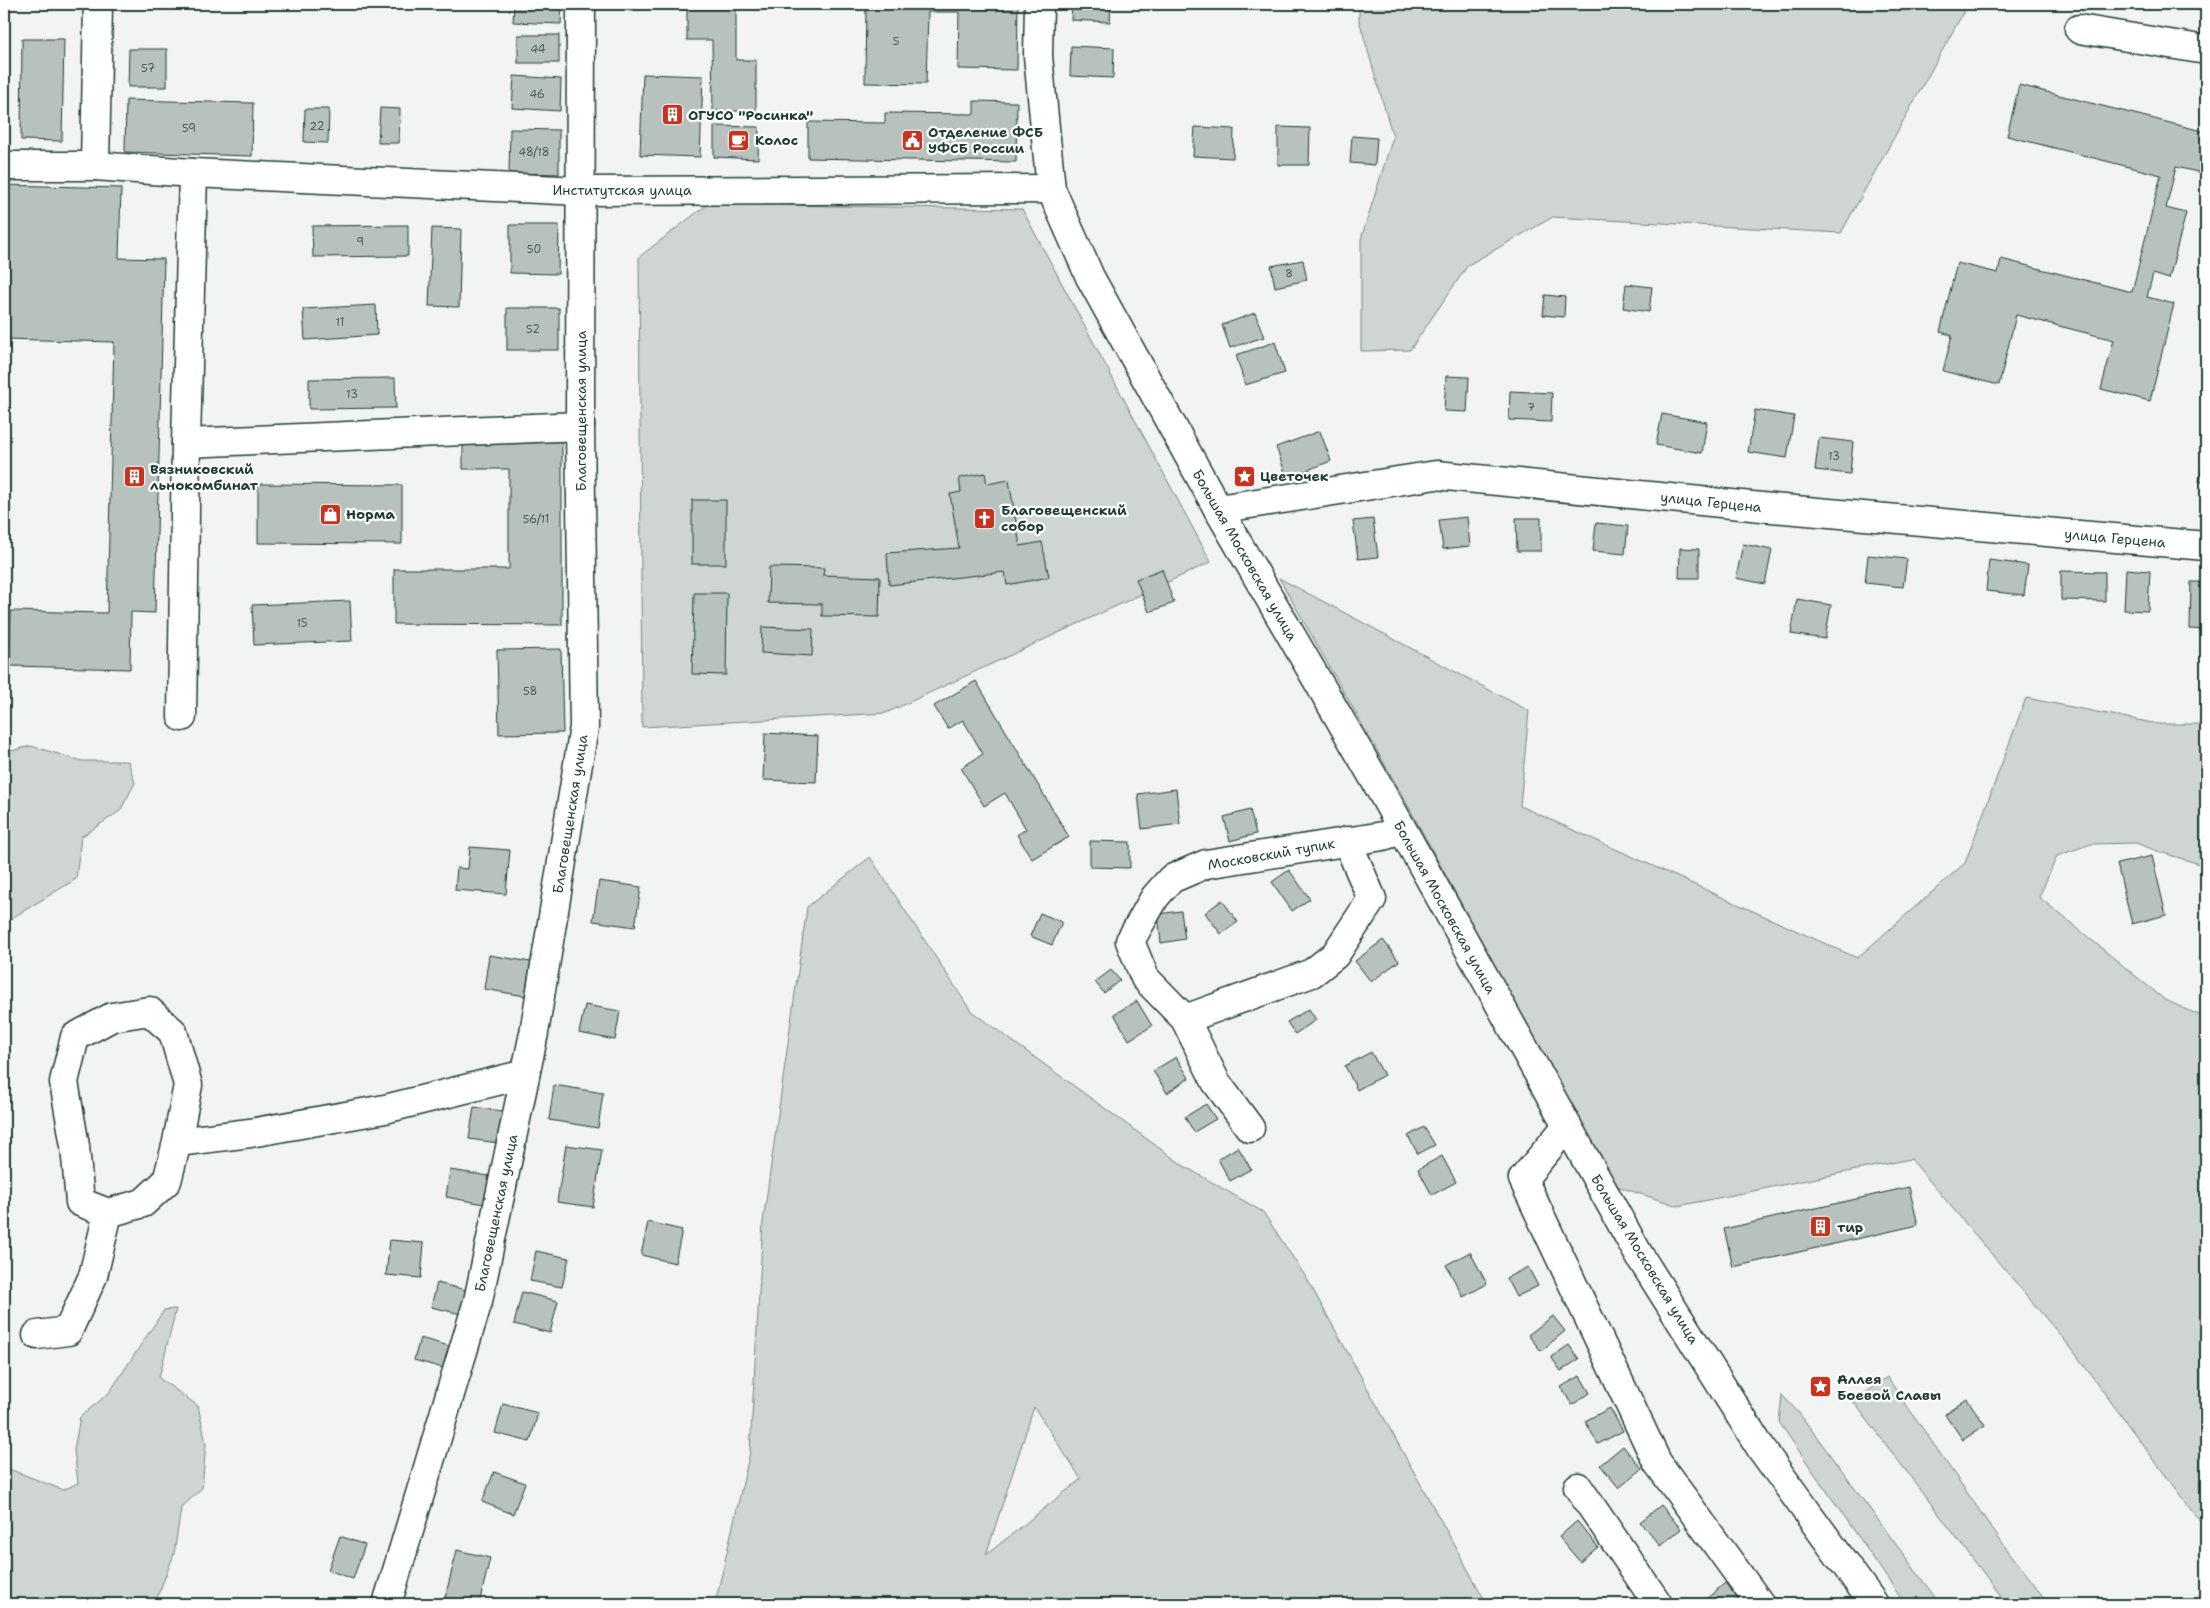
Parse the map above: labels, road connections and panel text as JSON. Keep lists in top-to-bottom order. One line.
{"streets":{"street":["Институтская улица","Благовещенская улица","улица Герцена","Большая Московская улица","Московский тупик"]},"crossings":[["Институтская улица","Благовещенская улица"],["Институтская улица","Большая Московская улица"],["улица Герцена","Большая Московская улица"],["Большая Московская улица","Московский тупик"]],"places":{"building":["ОГУСО \"Росинка\"","Вязниковский льнокомбинат","тир"],"cafe":["Колос"],"public building":["Отделение ФСБ УФСБ России"],"place":["Цветочек","Аллея Боевой Славы"],"shop":["Норма"],"church":["Благовещенский собор"]},"house_numbers":["5","44","57","46","22","59","48/18","9","50","8","11","52","13","7","13","56/11","15","58"]}
